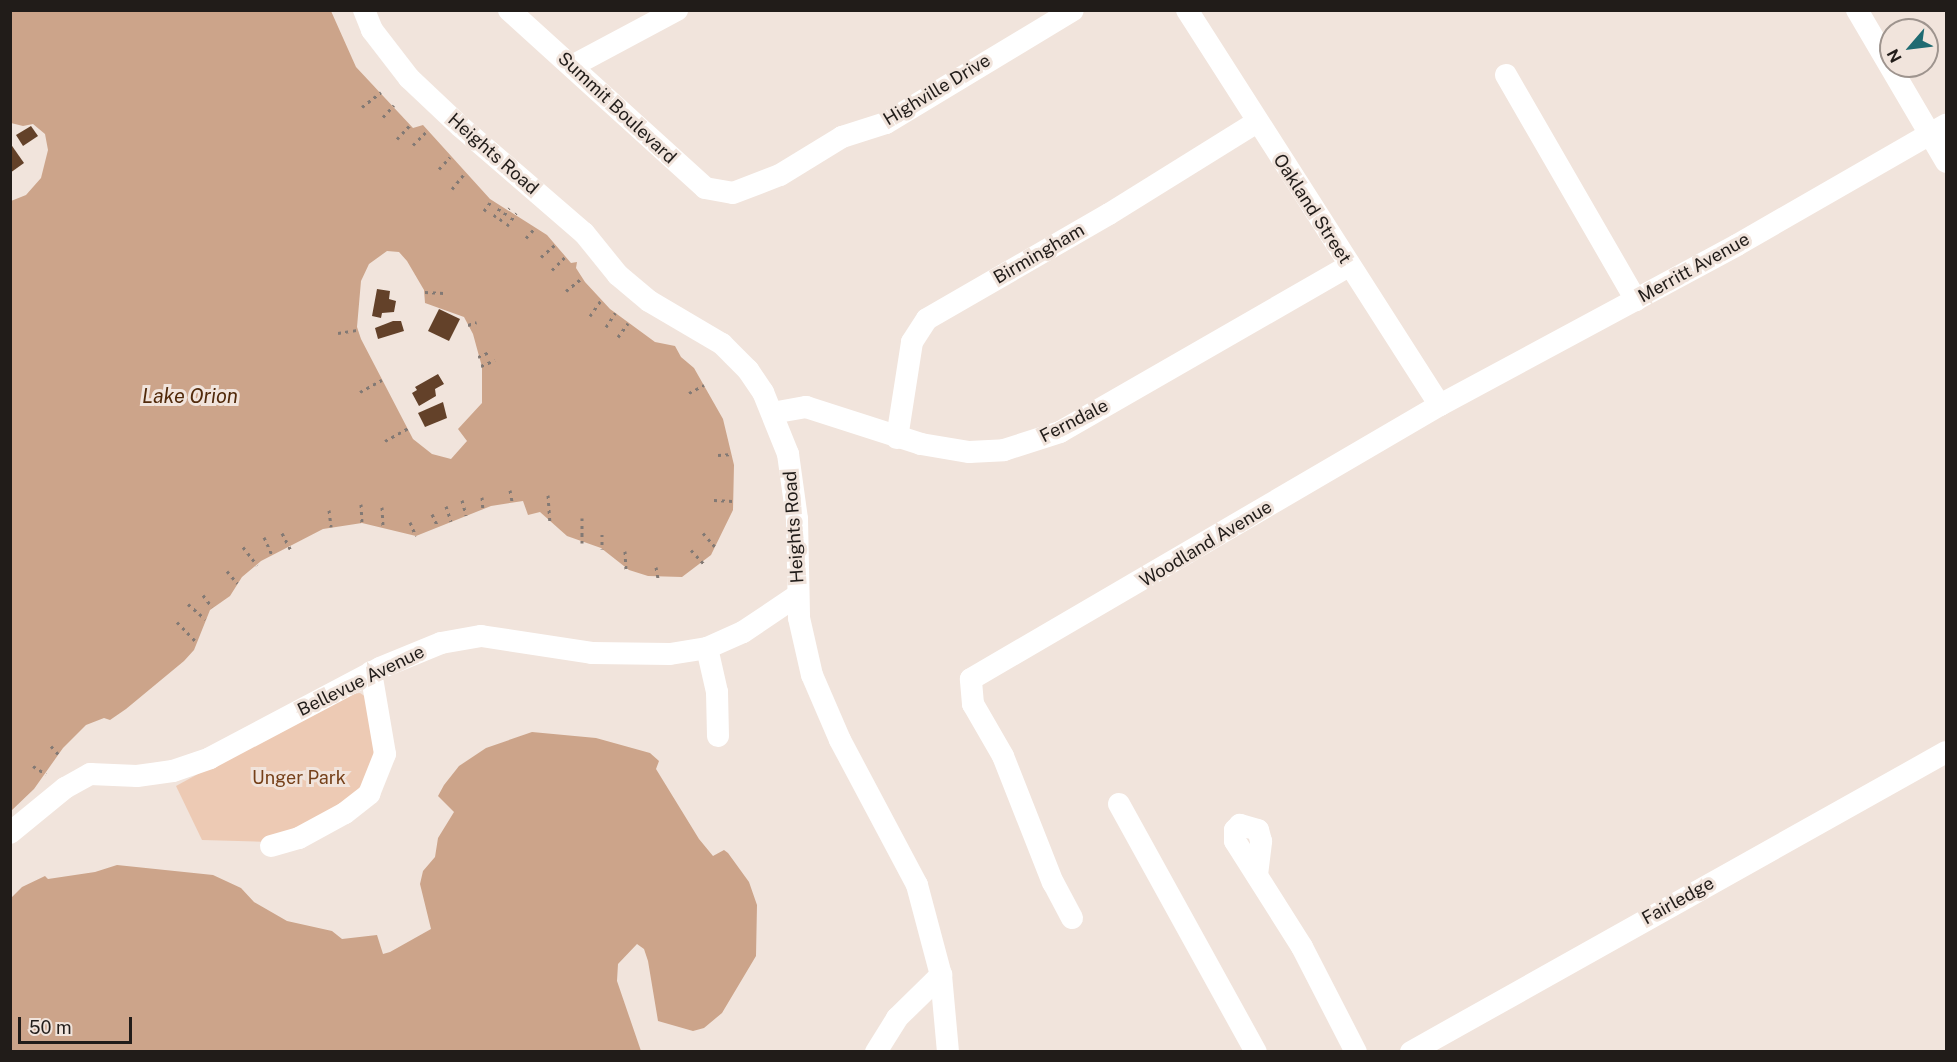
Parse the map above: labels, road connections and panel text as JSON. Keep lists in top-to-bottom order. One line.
{"streets":{"street":["Highville Drive","Summit Boulevard","Heights Road","Oakland Street","Birmingham","Merritt Avenue","Ferndale","Woodland Avenue","Bellevue Avenue","Fairledge"]},"crossings":[["Highville Drive","Summit Boulevard"],["Heights Road","Ferndale"],["Heights Road","Bellevue Avenue"],["Oakland Street","Birmingham"],["Oakland Street","Merritt Avenue"],["Oakland Street","Ferndale"],["Oakland Street","Woodland Avenue"],["Birmingham","Ferndale"],["Merritt Avenue","Woodland Avenue"]],"water":["Lake Orion"],"parks":["Unger Park"],"scale_bar":"50 m","north":"bottom left"}
